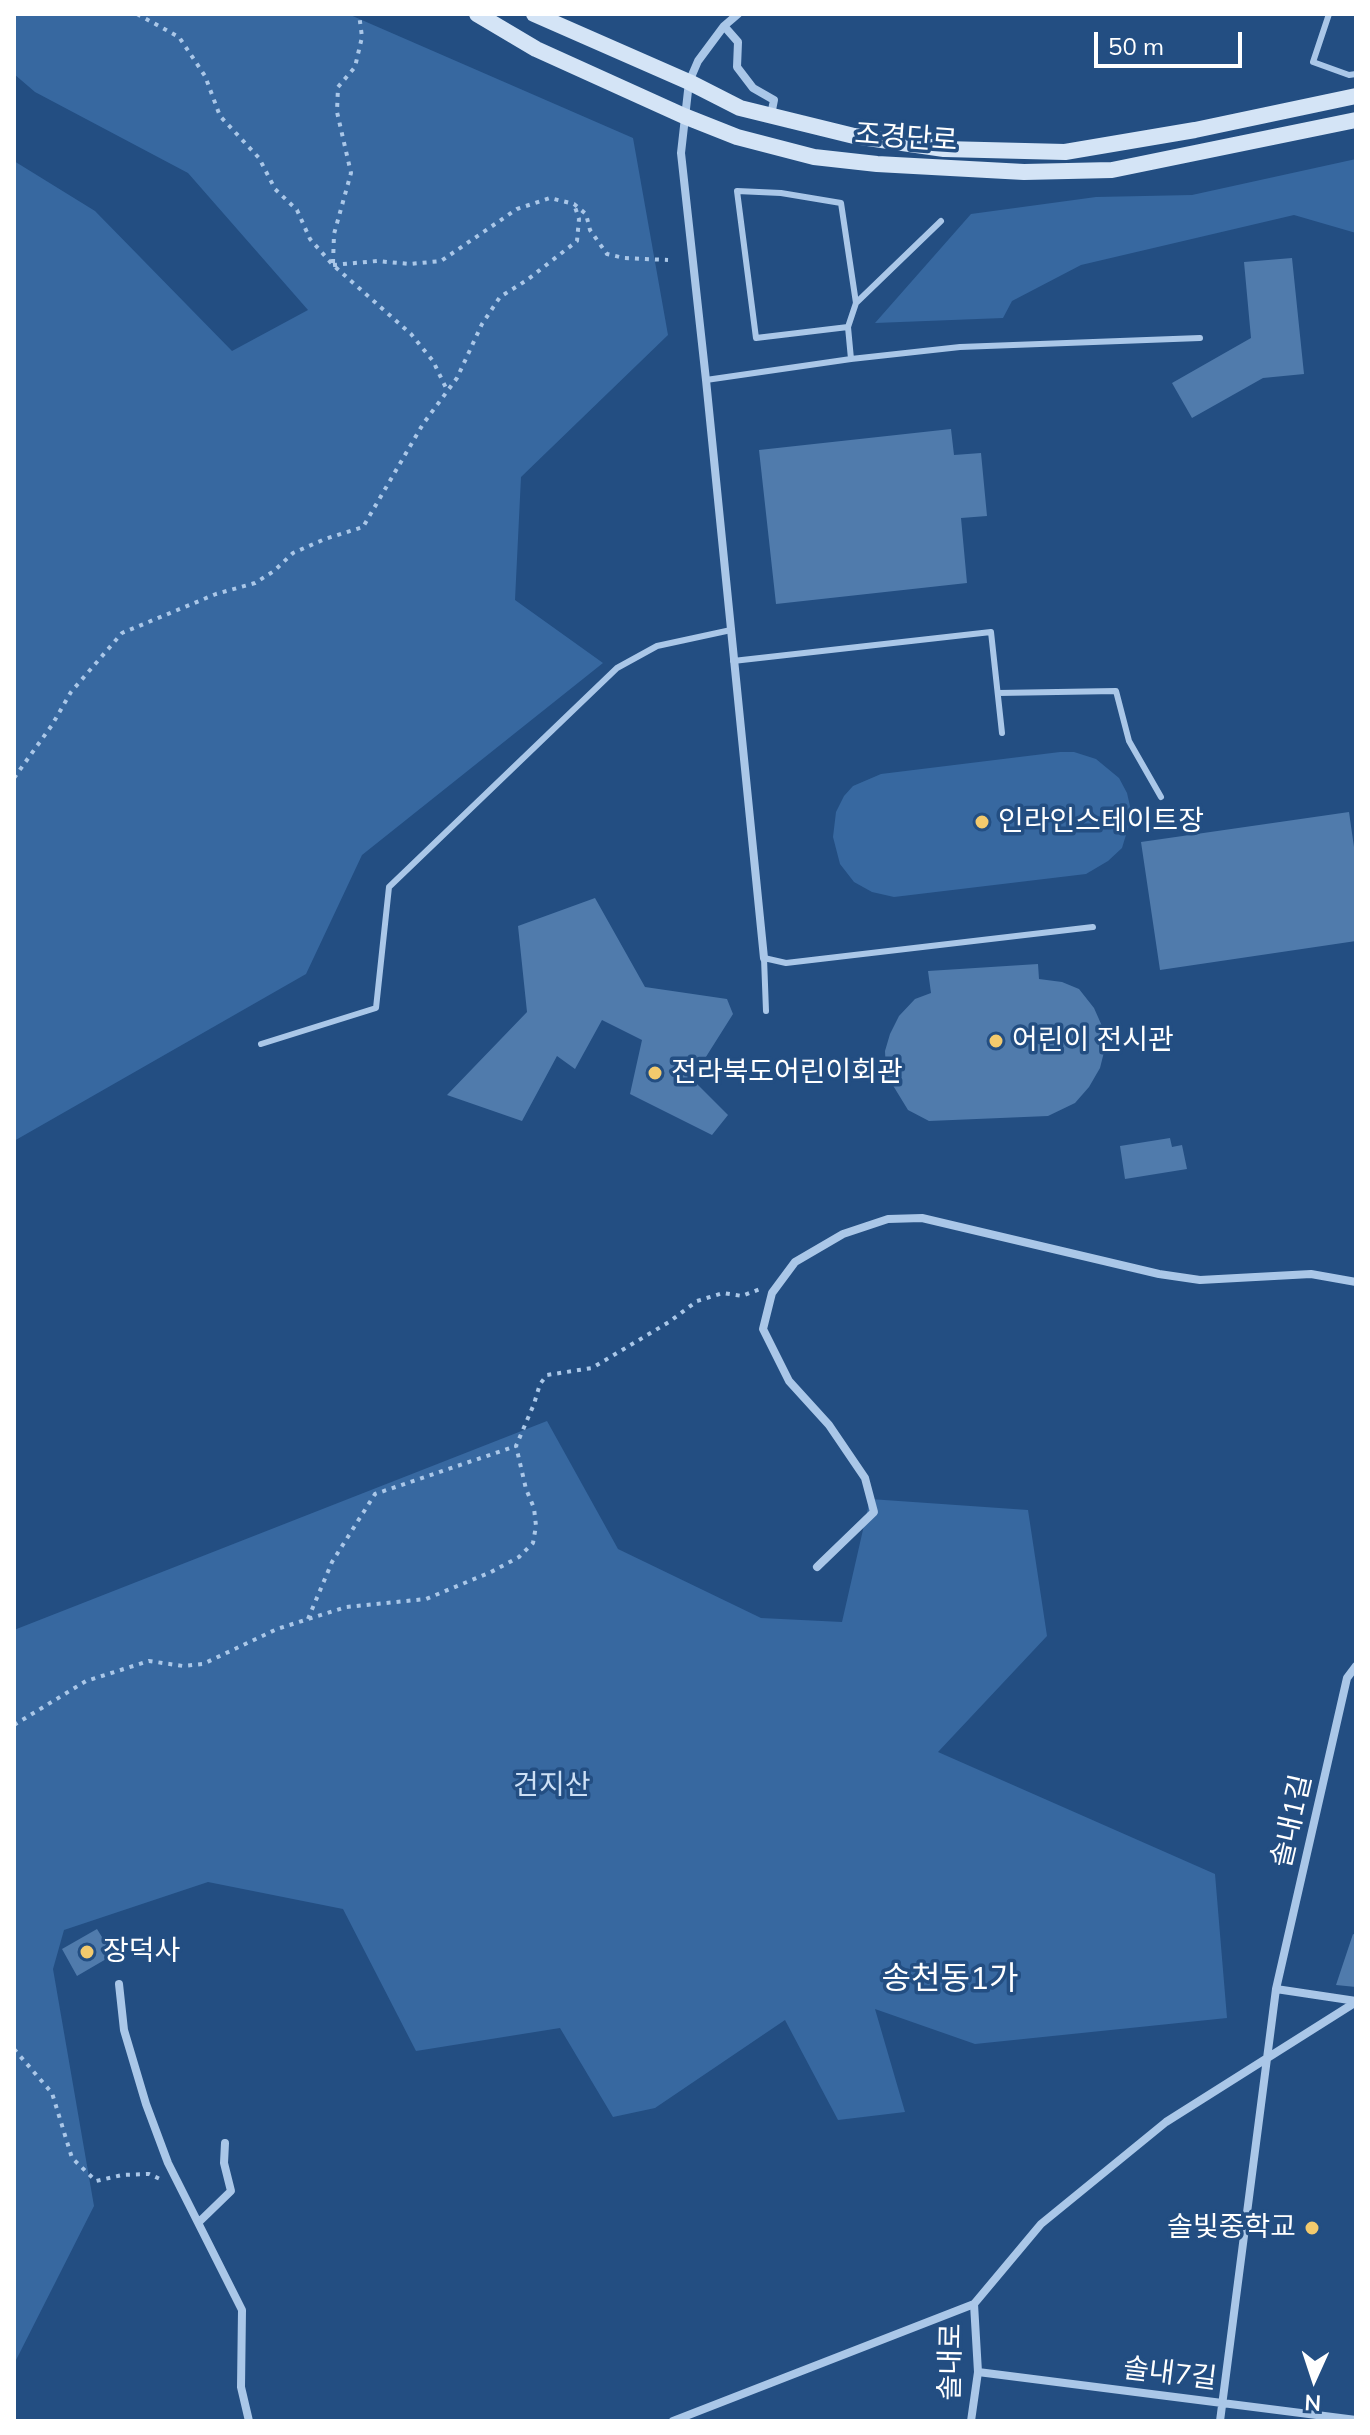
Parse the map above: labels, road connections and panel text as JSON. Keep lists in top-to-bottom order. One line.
{"streets":{"street":["조경단로","솔내1길","솔내로","솔내7길"]},"crossings":[["솔내1길","솔내7길"],["솔내로","솔내7길"]],"districts":["송천동1가"],"parks":["건지산"],"places":["인라인스테이트장","어린이 전시관","전라북도어린이회관","장덕사","솔빛중학교"],"scale_bar":"50 m","north":"bottom"}
